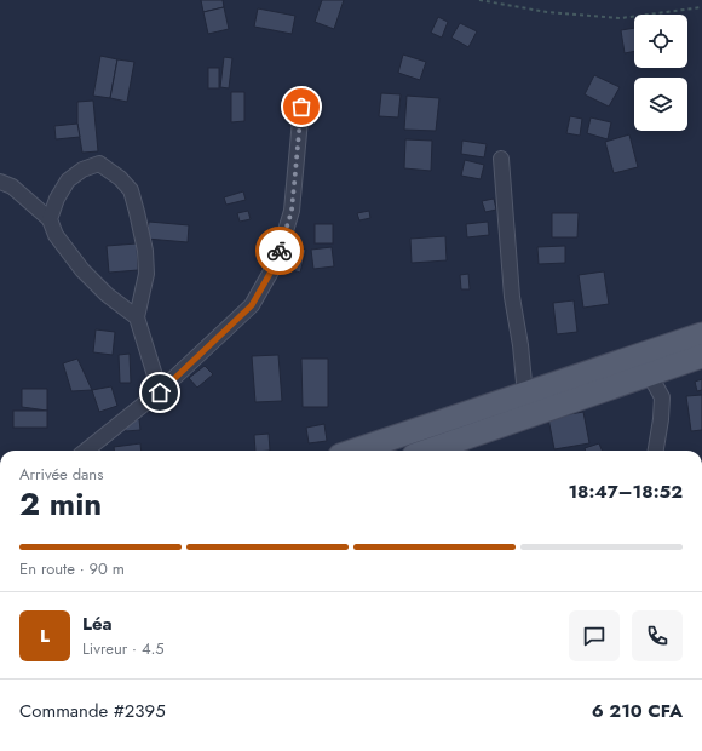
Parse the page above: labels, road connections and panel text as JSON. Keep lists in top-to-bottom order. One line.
{"page":{"heading":["2 min","Arrivée dans","18:47–18:52"],"panel":["Léa","Livreur · 4.5","Commande #2395","6 210 CFA"],"bar":"En route · 90 m","round":"L"}}
